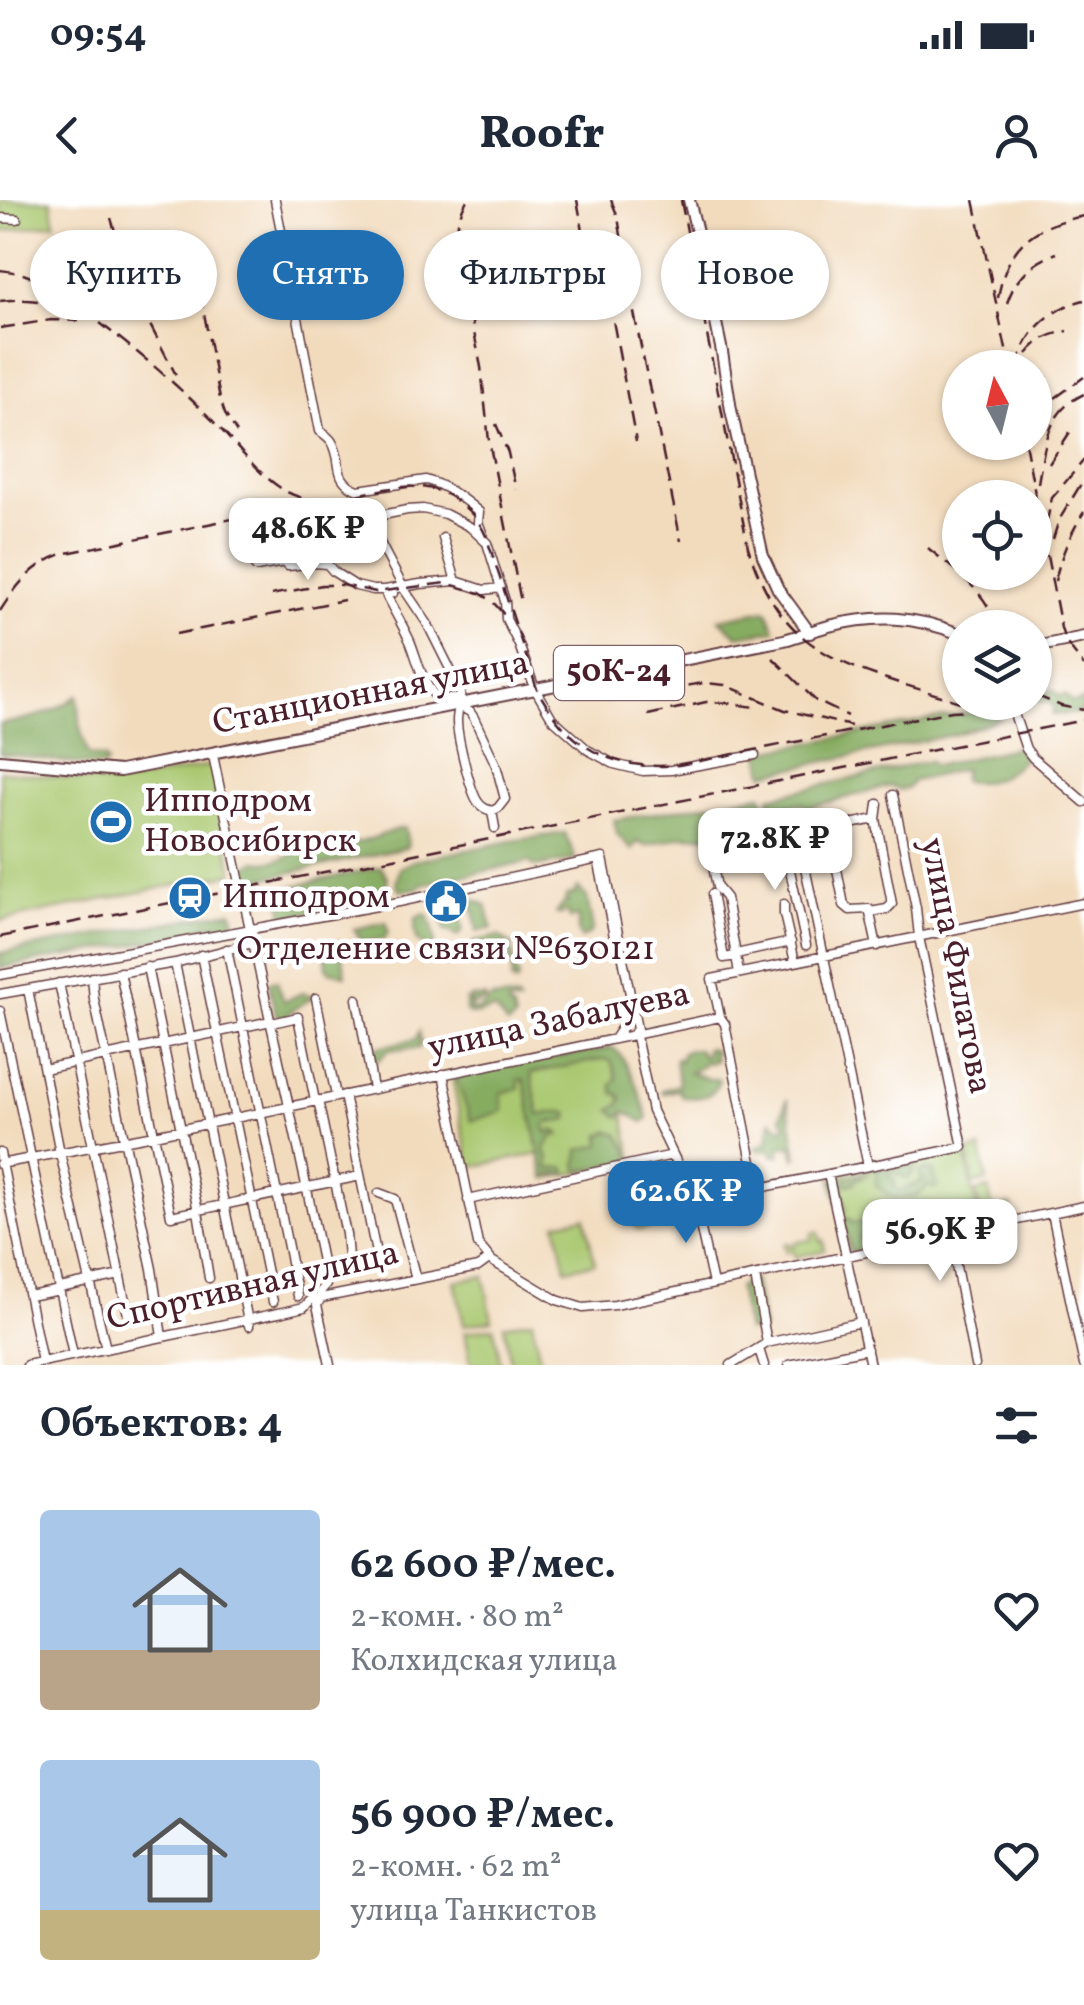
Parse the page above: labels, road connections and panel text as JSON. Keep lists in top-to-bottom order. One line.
{"streets":{"main road":["50К-24","Станционная улица"],"street":["улица Филатова","улица Забалуева","Спортивная улица"]},"places":{"sports":["Ипподром Новосибирск"],"station":["Ипподром"],"public building":["Отделение связи №630121"]},"north":"top","page":{"status":"09:54","header":"Roofr","chip":["Купить","Снять","Фильтры","Новое"],"price":["48.6K ₽","72.8K ₽","62.6K ₽","56.9K ₽"],"heading":"Объектов: 4","list":[{"name":"62 600 ₽/мес.","note":"2-комн. · 80 m² · Колхидская улица"},{"name":"56 900 ₽/мес.","note":"2-комн. · 62 m² · улица Танкистов"}]}}
